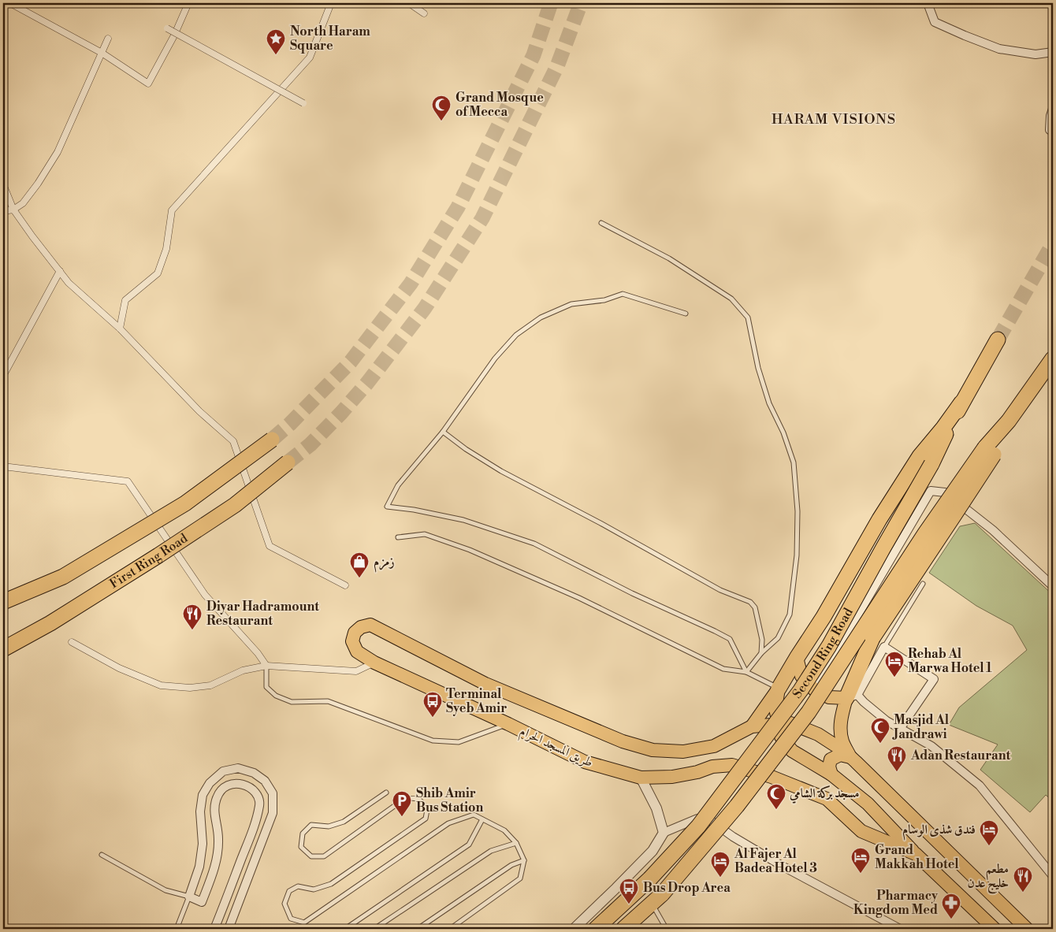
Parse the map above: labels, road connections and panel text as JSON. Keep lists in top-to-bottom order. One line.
{"streets":{"highway":["First Ring Road","Second Ring Road"],"main road":["طريق المسجد الحرام"]},"districts":["HARAM VISIONS"],"places":{"place":["North Haram Square"],"mosque":["Grand Mosque of Mecca","Masjid Al Jandrawi","مسجد بركة الشامي"],"shop":["زمزم"],"restaurant":["Diyar Hadramount Restaurant","Adan Restaurant","مطعم خليج عدن"],"hotel":["Rehab Al Marwa Hotel 1","فندق شذى الوسام","Grand Makkah Hotel","Al Fajer Al Badea Hotel 3"],"bus stop":["Terminal Syeb Amir","Bus Drop Area"],"parking":["Shib Amir Bus Station"],"pharmacy":["Pharmacy Kingdom Med"]}}
